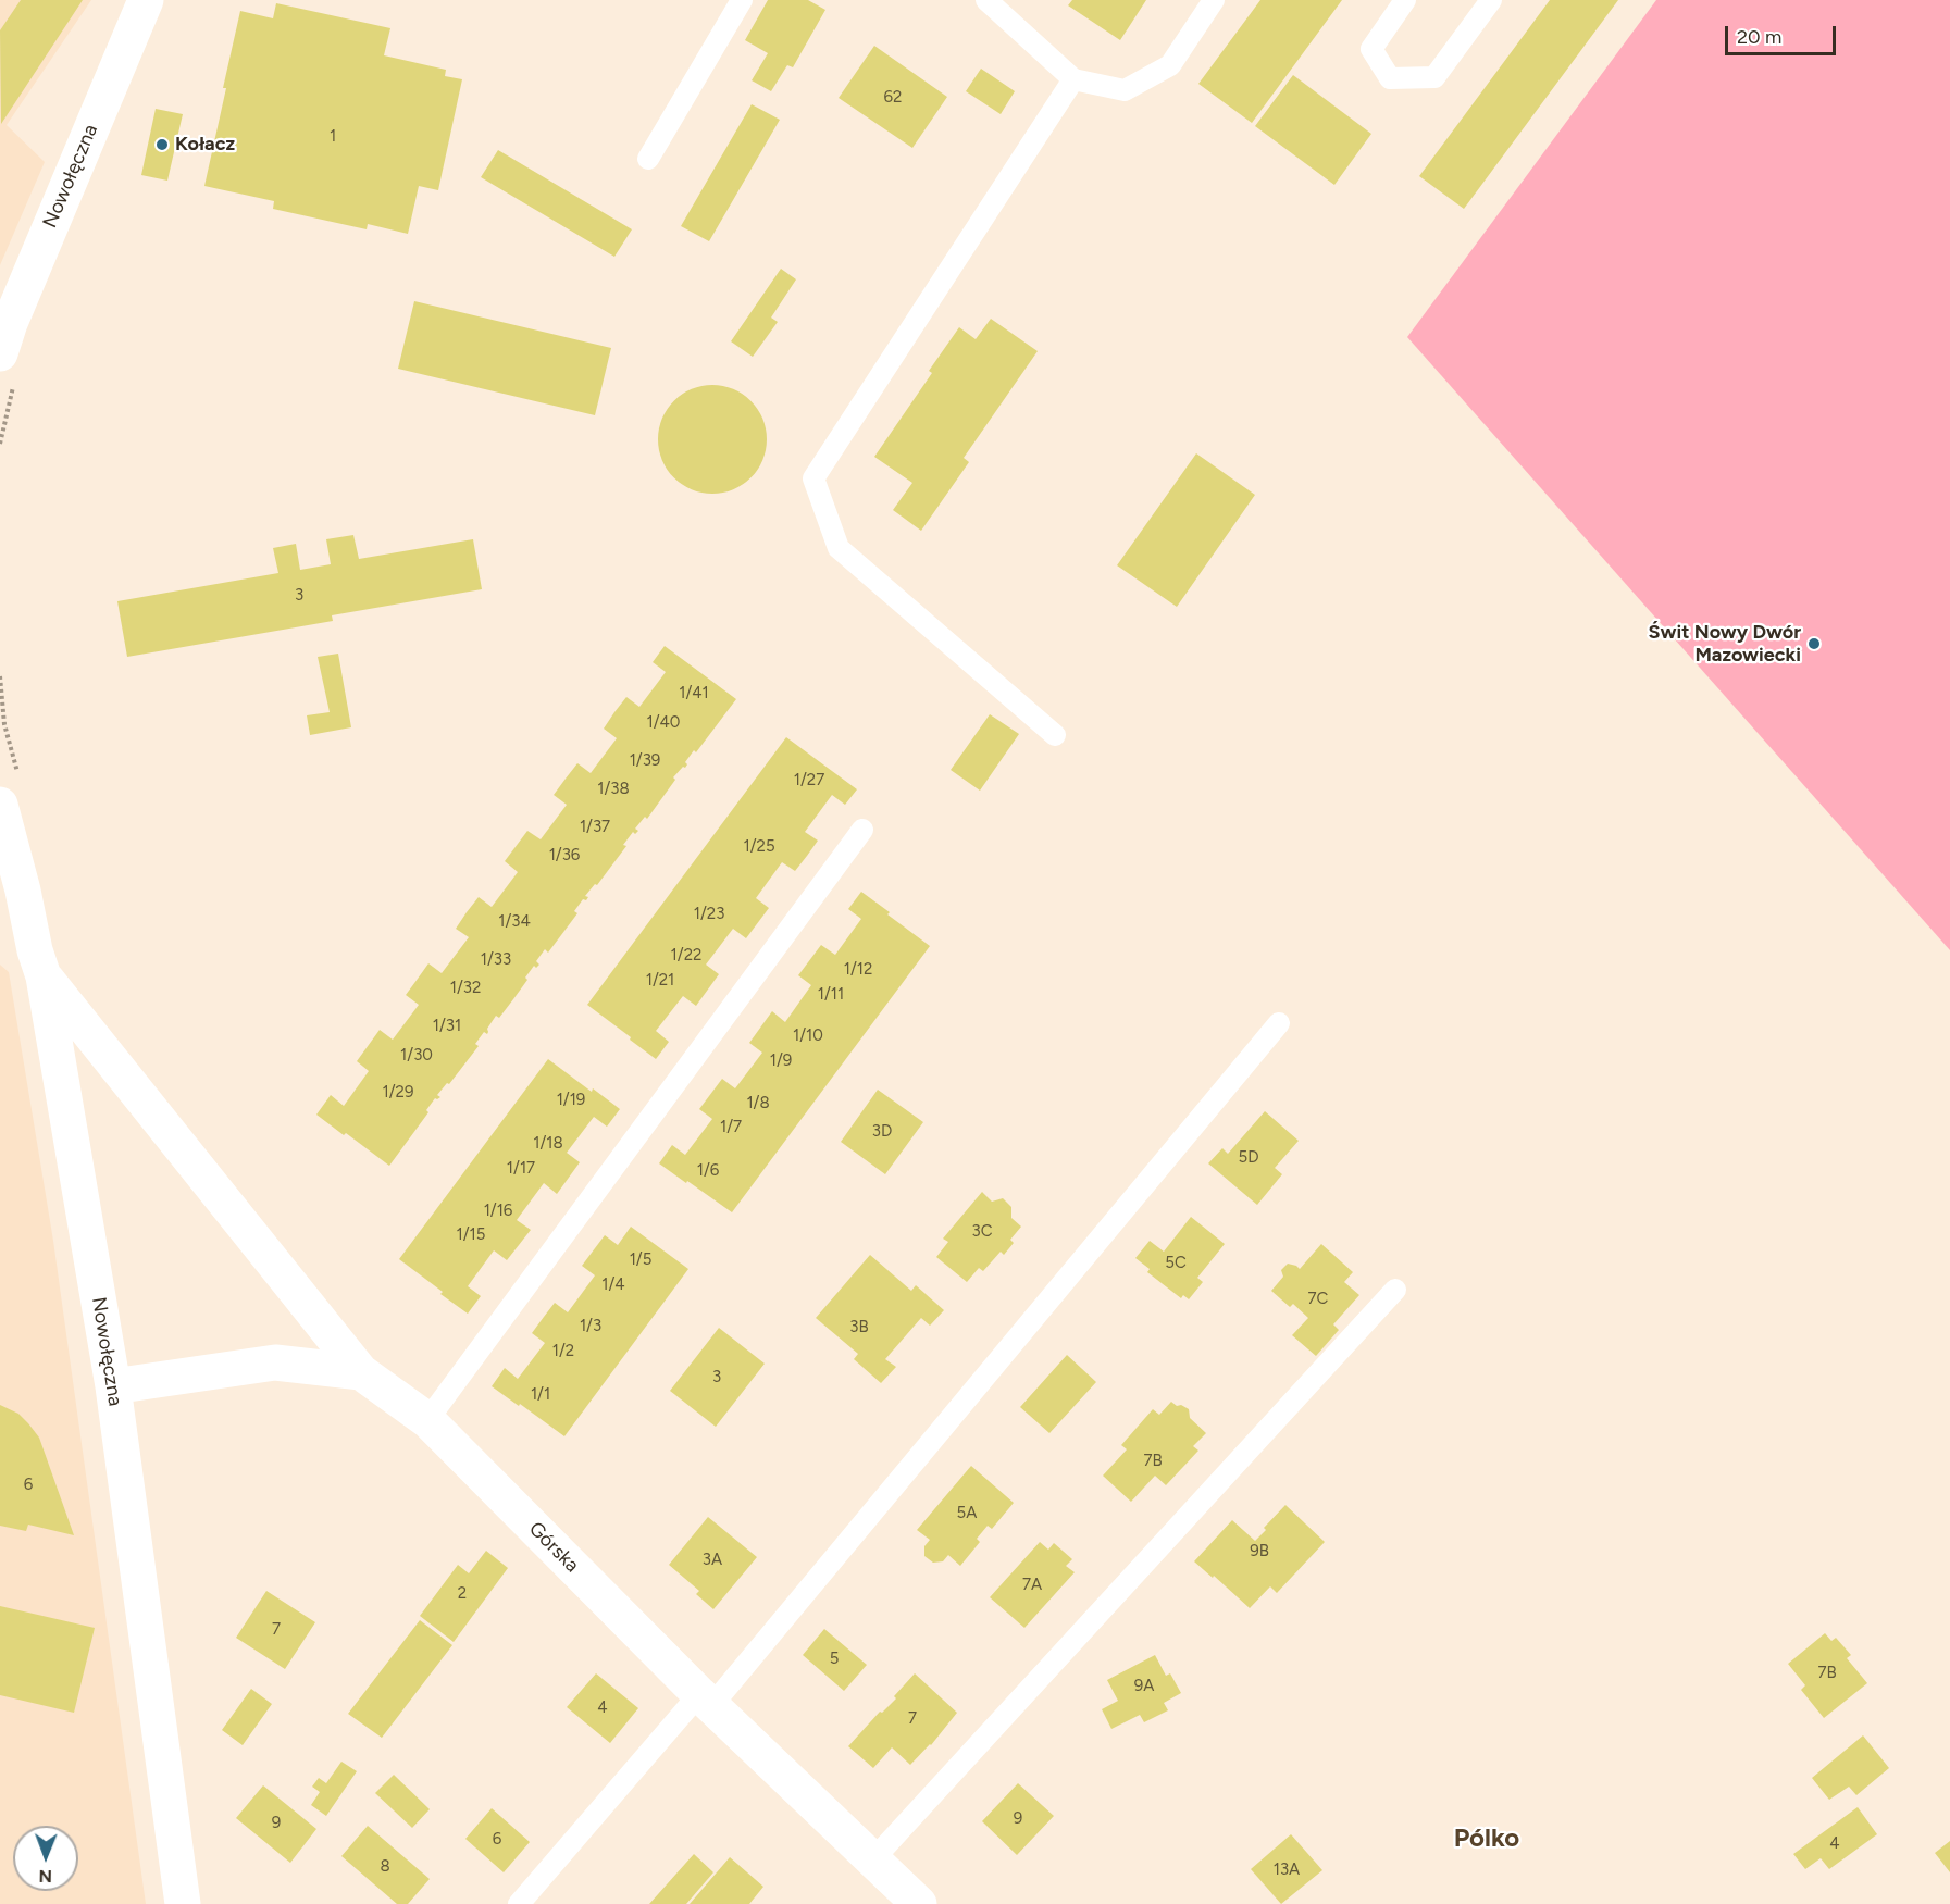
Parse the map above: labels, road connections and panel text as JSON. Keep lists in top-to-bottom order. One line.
{"streets":{"street":["Nowołęczna","Górska"]},"crossings":[["Nowołęczna","Górska"]],"districts":["Pólko"],"places":["Kołacz","Świt Nowy Dwór Mazowiecki"],"house_numbers":["62","1","3","1/41","1/40","1/39","1/27","1/38","1/37","1/25","1/36","1/23","1/34","1/22","1/33","1/12","1/21","1/32","1/11","1/31","1/10","1/30","1/9","1/29","1/19","1/8","1/7","3D","1/18","5D","1/17","1/6","1/16","3C","1/15","1/5","5C","1/4","7C","1/3","3B","1/2","3","1/1","7B","6","5A","9B","3A","7A","2","7","5","7B","9A","4","7","9","9","6","4","8","13A"],"scale_bar":"20 m","north":"bottom"}
